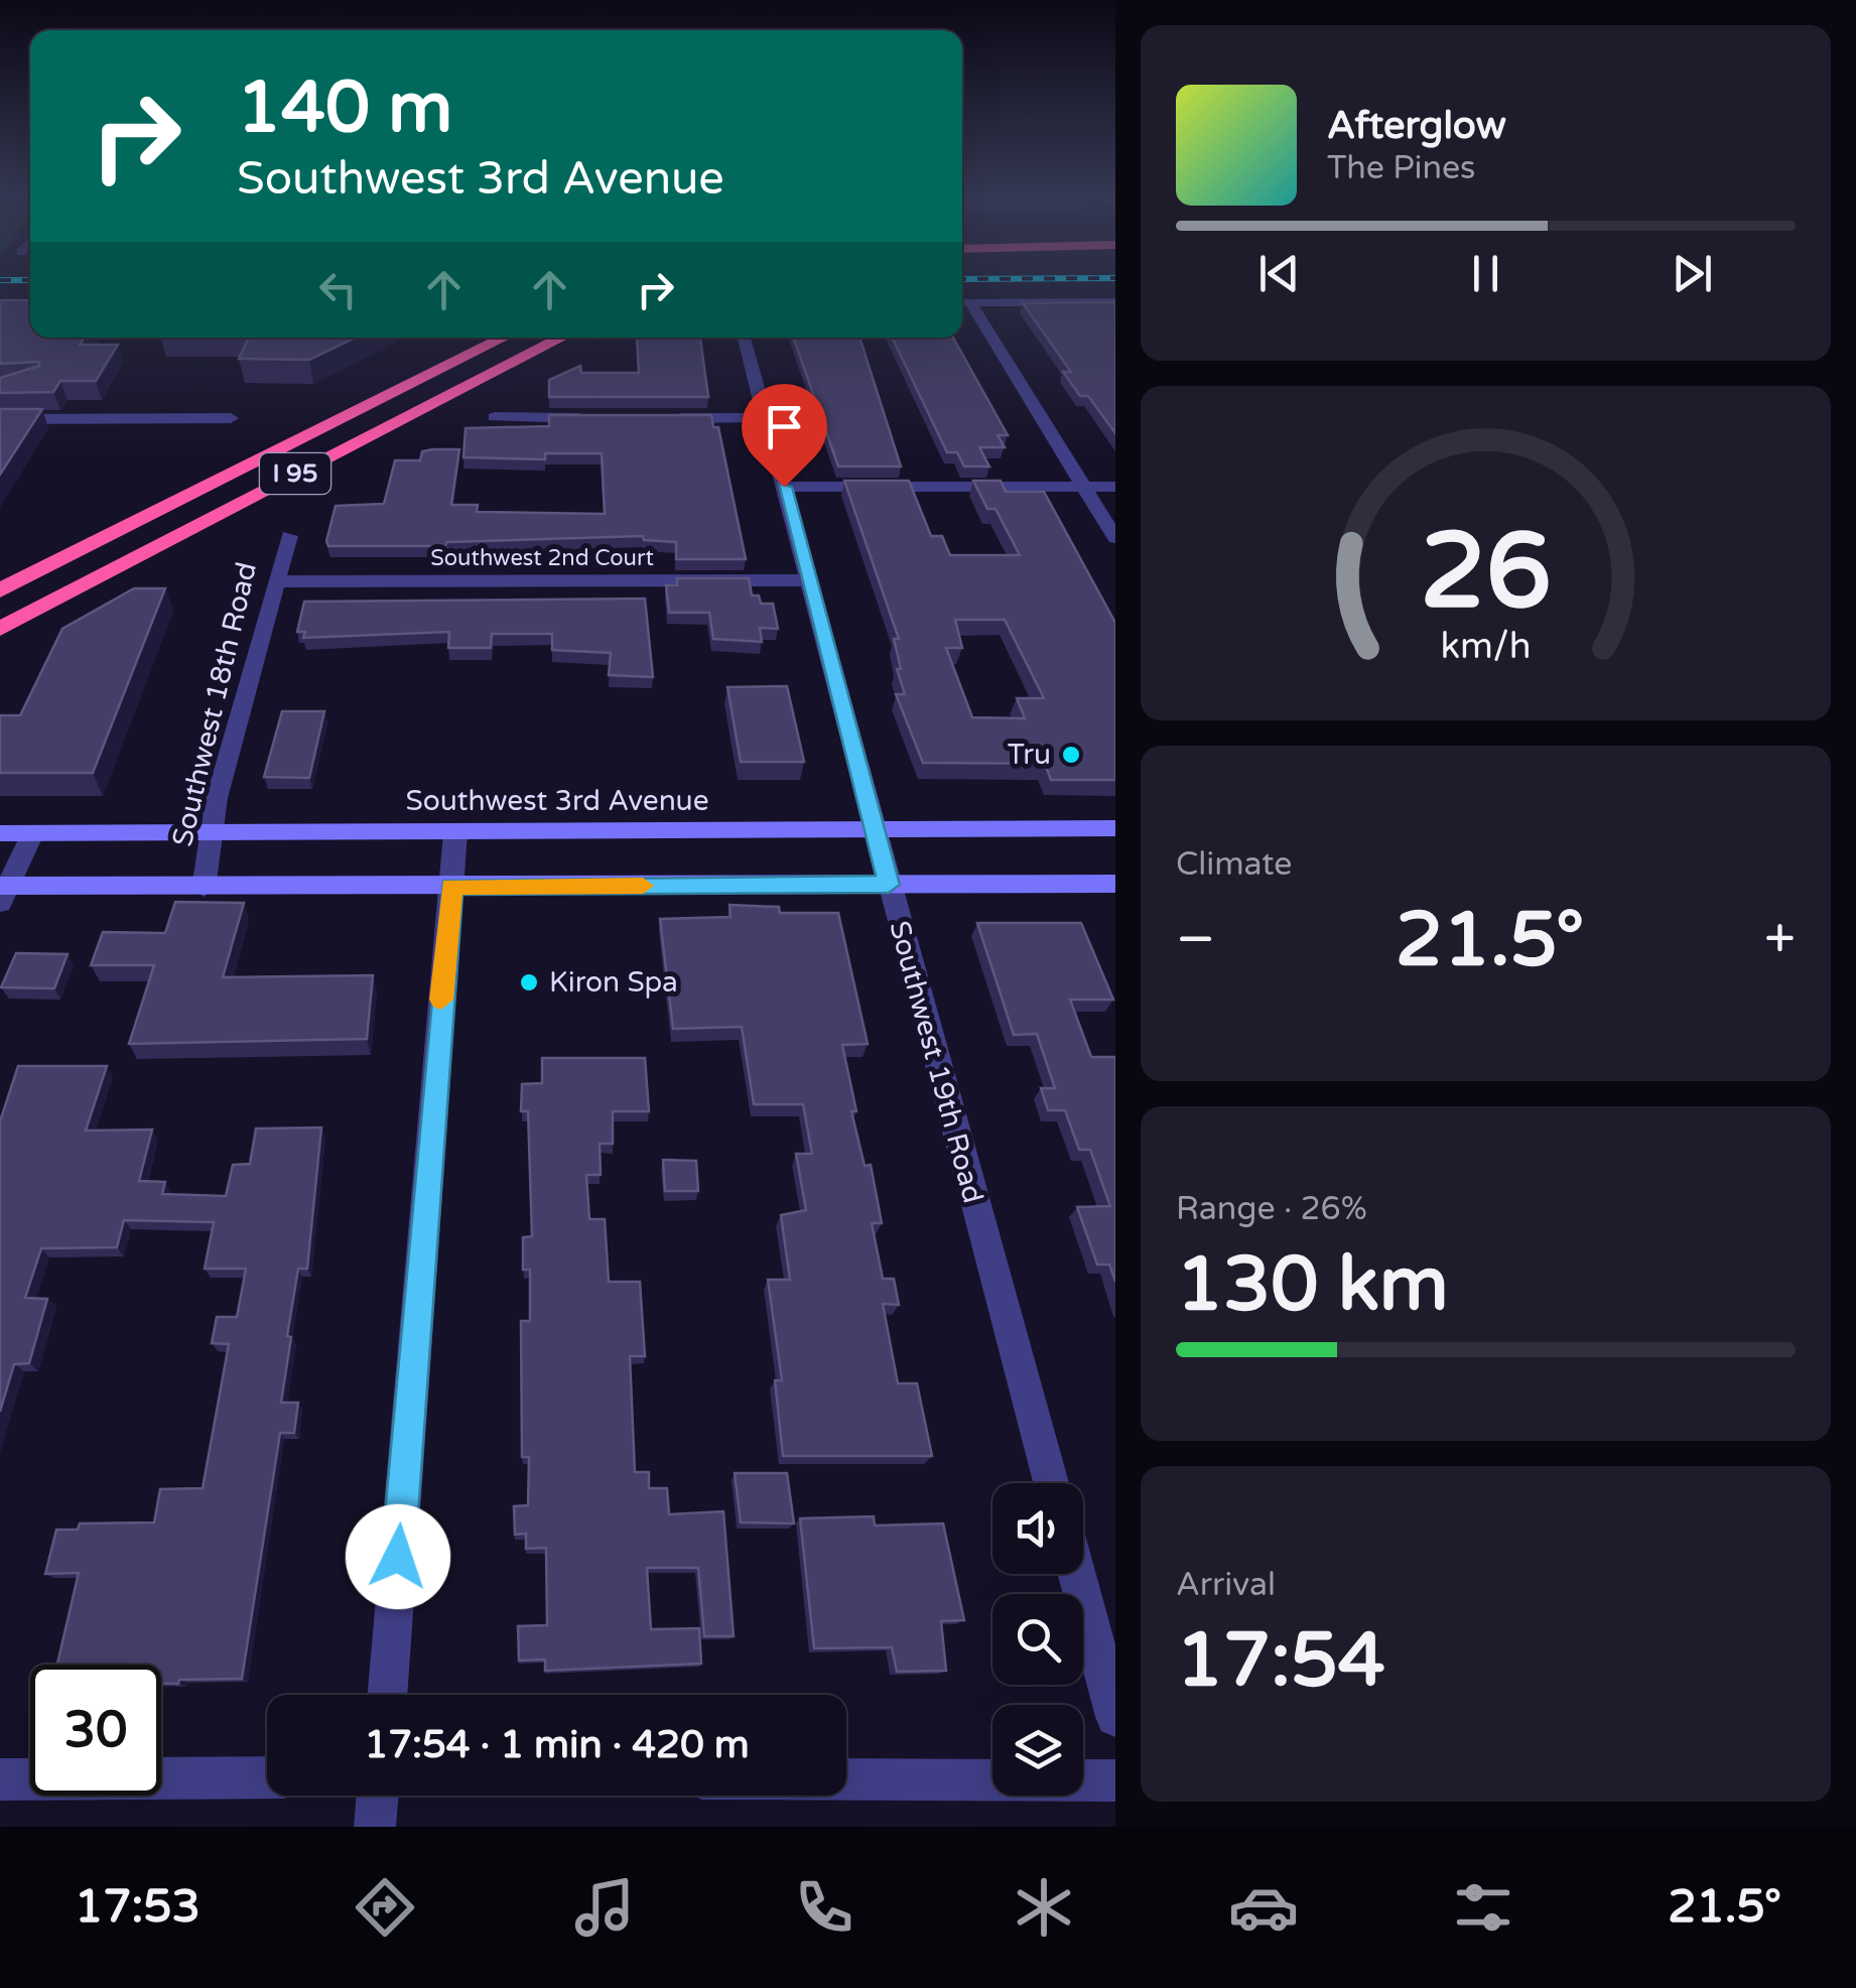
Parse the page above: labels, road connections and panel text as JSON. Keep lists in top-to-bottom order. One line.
{"streets":{"highway":["I 95"],"main road":["Southwest 3rd Avenue"],"street":["Southwest 2nd Court","Southwest 18th Road","Southwest 19th Road"]},"crossings":[["Southwest 2nd Court","Southwest 18th Road"],["Southwest 2nd Court","Southwest 19th Road"],["Southwest 18th Road","Southwest 3rd Avenue"],["Southwest 3rd Avenue","Southwest 19th Road"]],"places":["Tru","Kiron Spa"],"page":{"turn":["140 m","Southwest 3rd Avenue"],"song":["Afterglow","The Pines"],"tile":["Climate",["Range · 26%","130 km"],["Arrival","17:54"]],"heat":["−","21.5°","+"],"limit":"30","trip":"17:54 · 1 min · 420 m","tabs":["17:53","21.5°"],"gauge":["26","km/h"]}}
